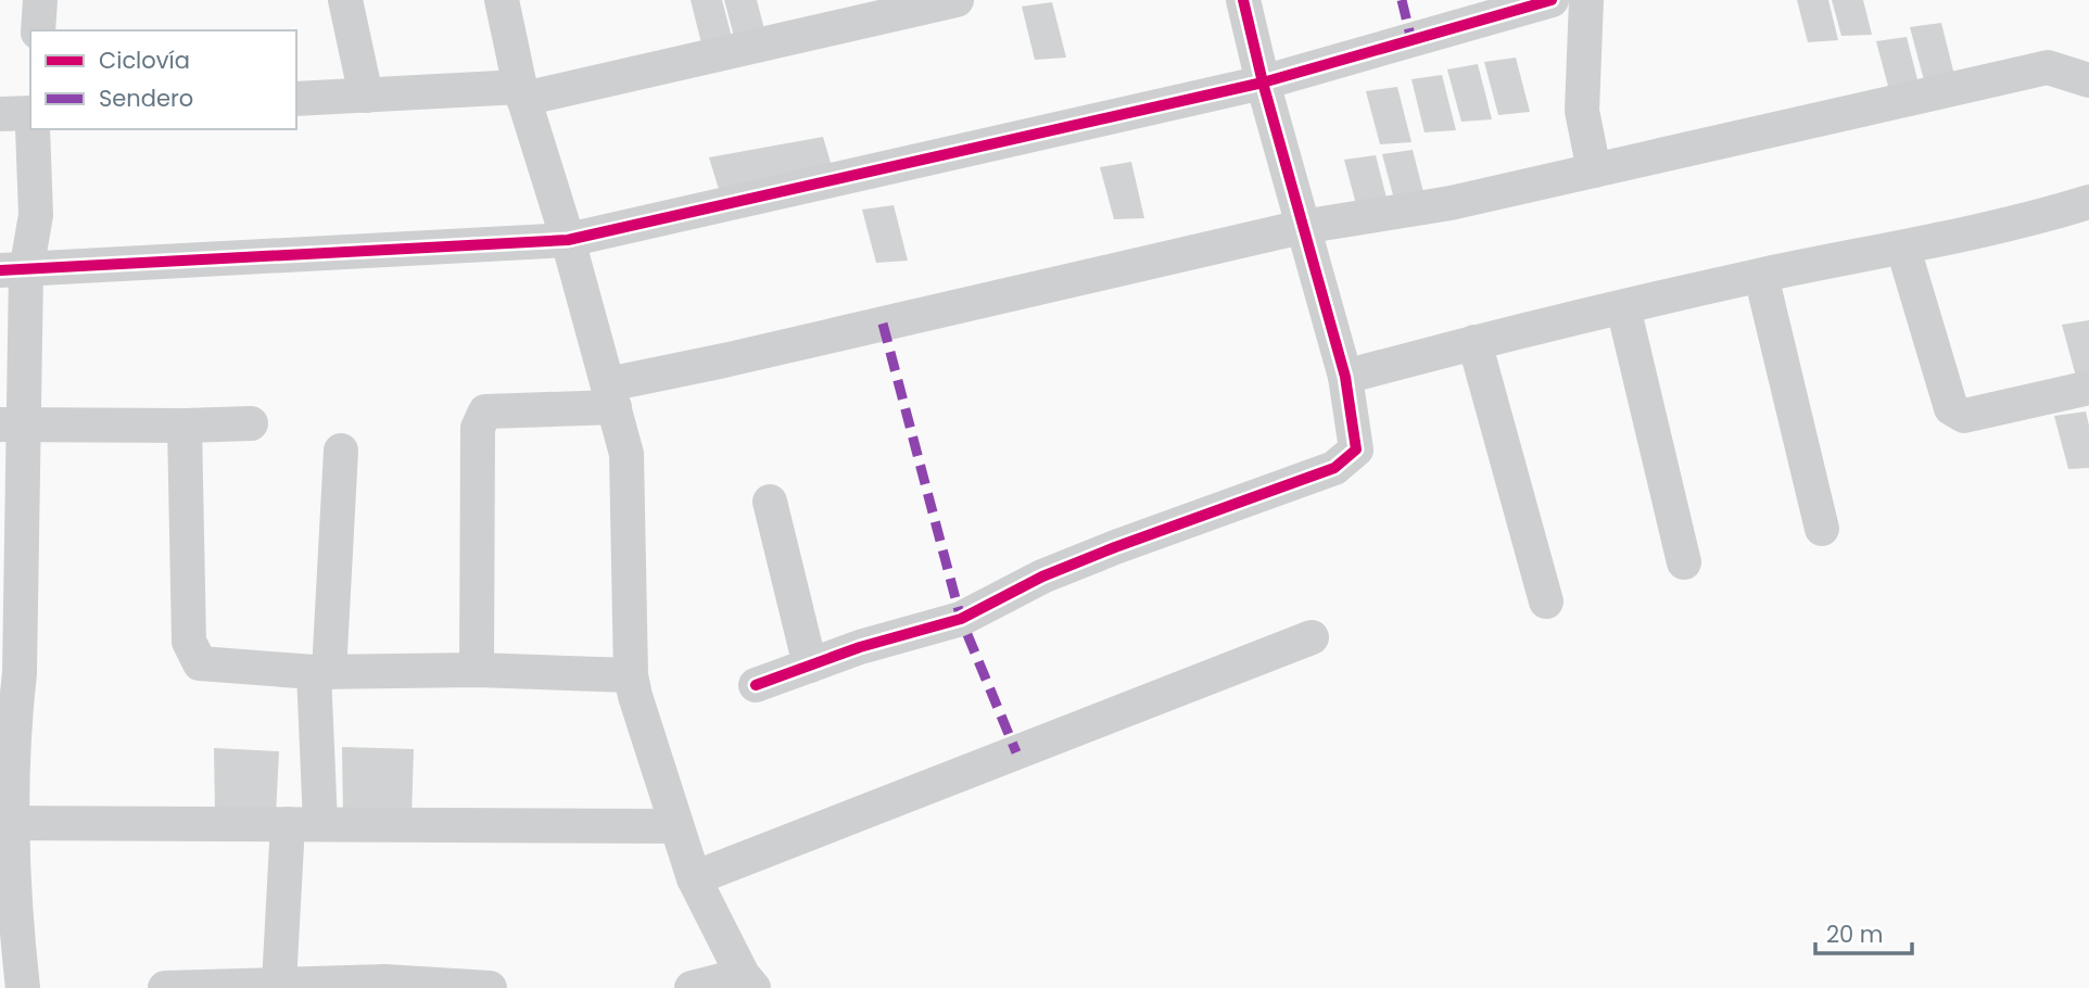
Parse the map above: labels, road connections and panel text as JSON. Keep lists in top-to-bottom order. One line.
{"legend":["Ciclovía","Sendero"],"scale_bar":"20 m"}
